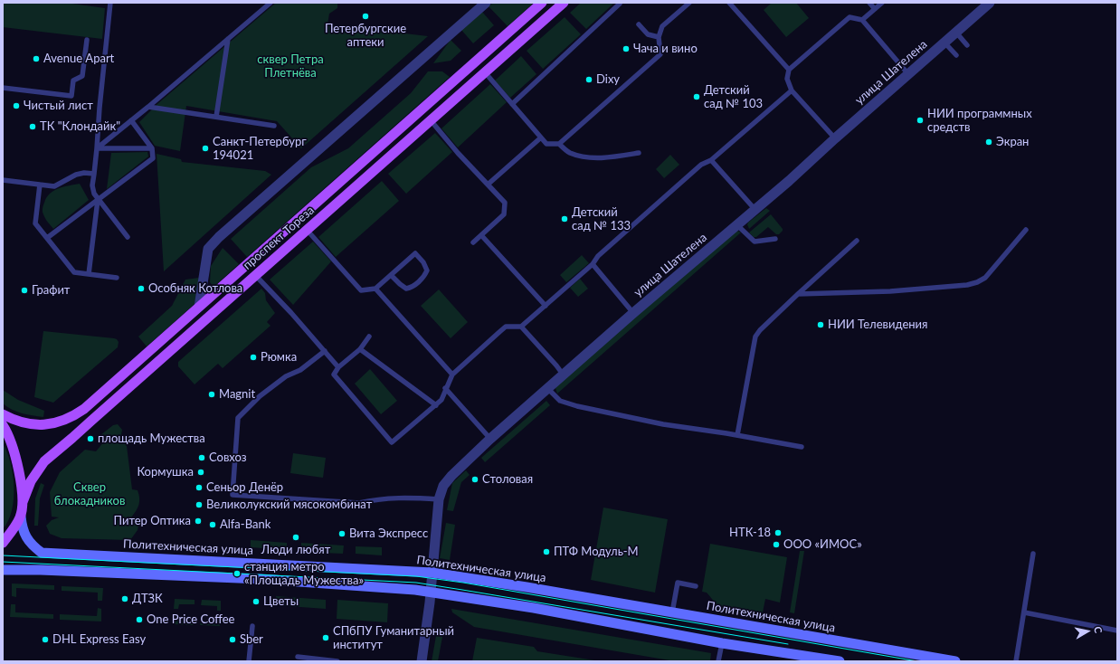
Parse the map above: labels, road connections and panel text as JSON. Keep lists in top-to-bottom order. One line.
{"streets":{"main road":["проспект Тореза","Политехническая улица"],"street":["улица Шателена"]},"crossings":[["улица Шателена","Политехническая улица"]],"parks":["сквер Петра Плетнёва","Сквер блокадников"],"places":["Петербургские аптеки","Чача и вино","Avenue Apart","Dixy","Детский сад № 103","Чистый лист","НИИ программных средств","ТК \"Клондайк\"","Экран","Санкт-Петербург 194021","Детский сад № 133","Особняк Котлова","Графит","НИИ Телевидения","Рюмка","Magnit","площадь Мужества","Совхоз","Кормушка","Столовая","Сеньор Денёр","Великолукский мясокомбинат","Питер Оптика","Alfa-Bank","НТК-18","Вита Экспресс","Люди любят","ООО «ИМОС»","ПТФ Модуль-М","станция метро «Площадь Мужества»","ДТЗК","Цветы","One Price Coffee","СПбПУ Гуманитарный институт","DHL Express Easy","Sber"],"north":"right"}
